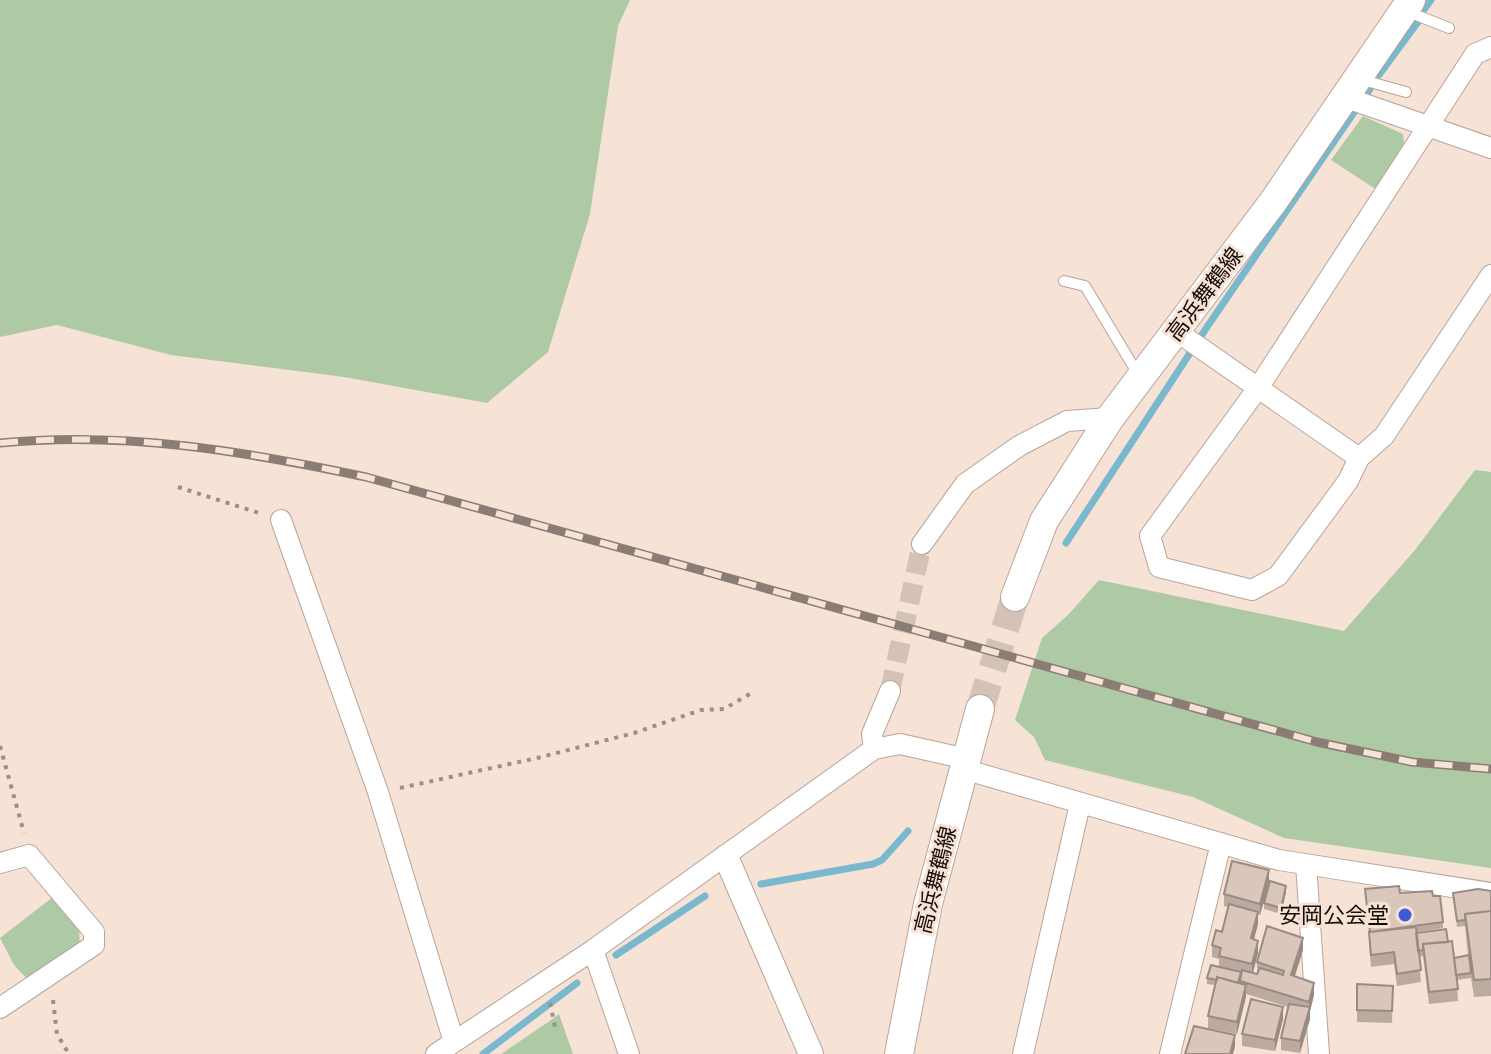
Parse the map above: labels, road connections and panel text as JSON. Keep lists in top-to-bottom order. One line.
{"streets":{"main road":["高浜舞鶴線"]},"places":["安岡公会堂"]}
